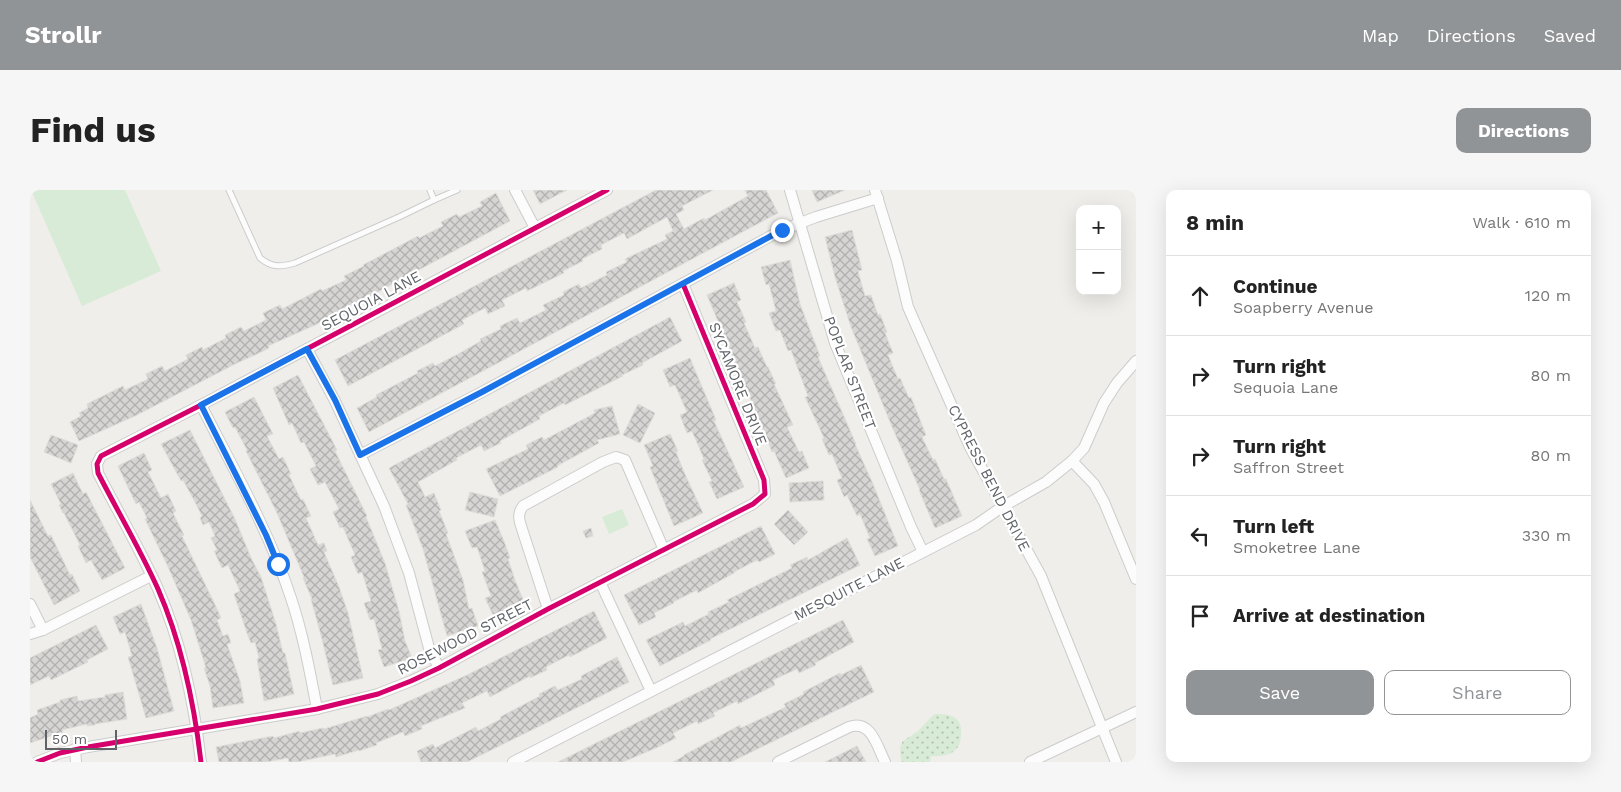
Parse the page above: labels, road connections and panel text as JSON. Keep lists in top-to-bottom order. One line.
{"streets":{"street":["SEQUOIA LANE","POPLAR STREET","SYCAMORE DRIVE","CYPRESS BEND DRIVE","MESQUITE LANE","ROSEWOOD STREET"]},"crossings":[["POPLAR STREET","MESQUITE LANE"],["SYCAMORE DRIVE","ROSEWOOD STREET"],["CYPRESS BEND DRIVE","MESQUITE LANE"]],"scale_bar":"50 m","page":{"header":"Strollr","nav":["Map","Directions","Saved"],"buttons":["Directions",["Save","Share"]],"title":"Find us","heading":["8 min","Walk · 610 m"],"map_buttons":["+","−"],"list":[["Continue","Soapberry Avenue","120 m"],["Turn right","Sequoia Lane","80 m"],["Turn right","Saffron Street","80 m"],["Turn left","Smoketree Lane","330 m"],"Arrive at destination"],"scale":"50 m"}}
